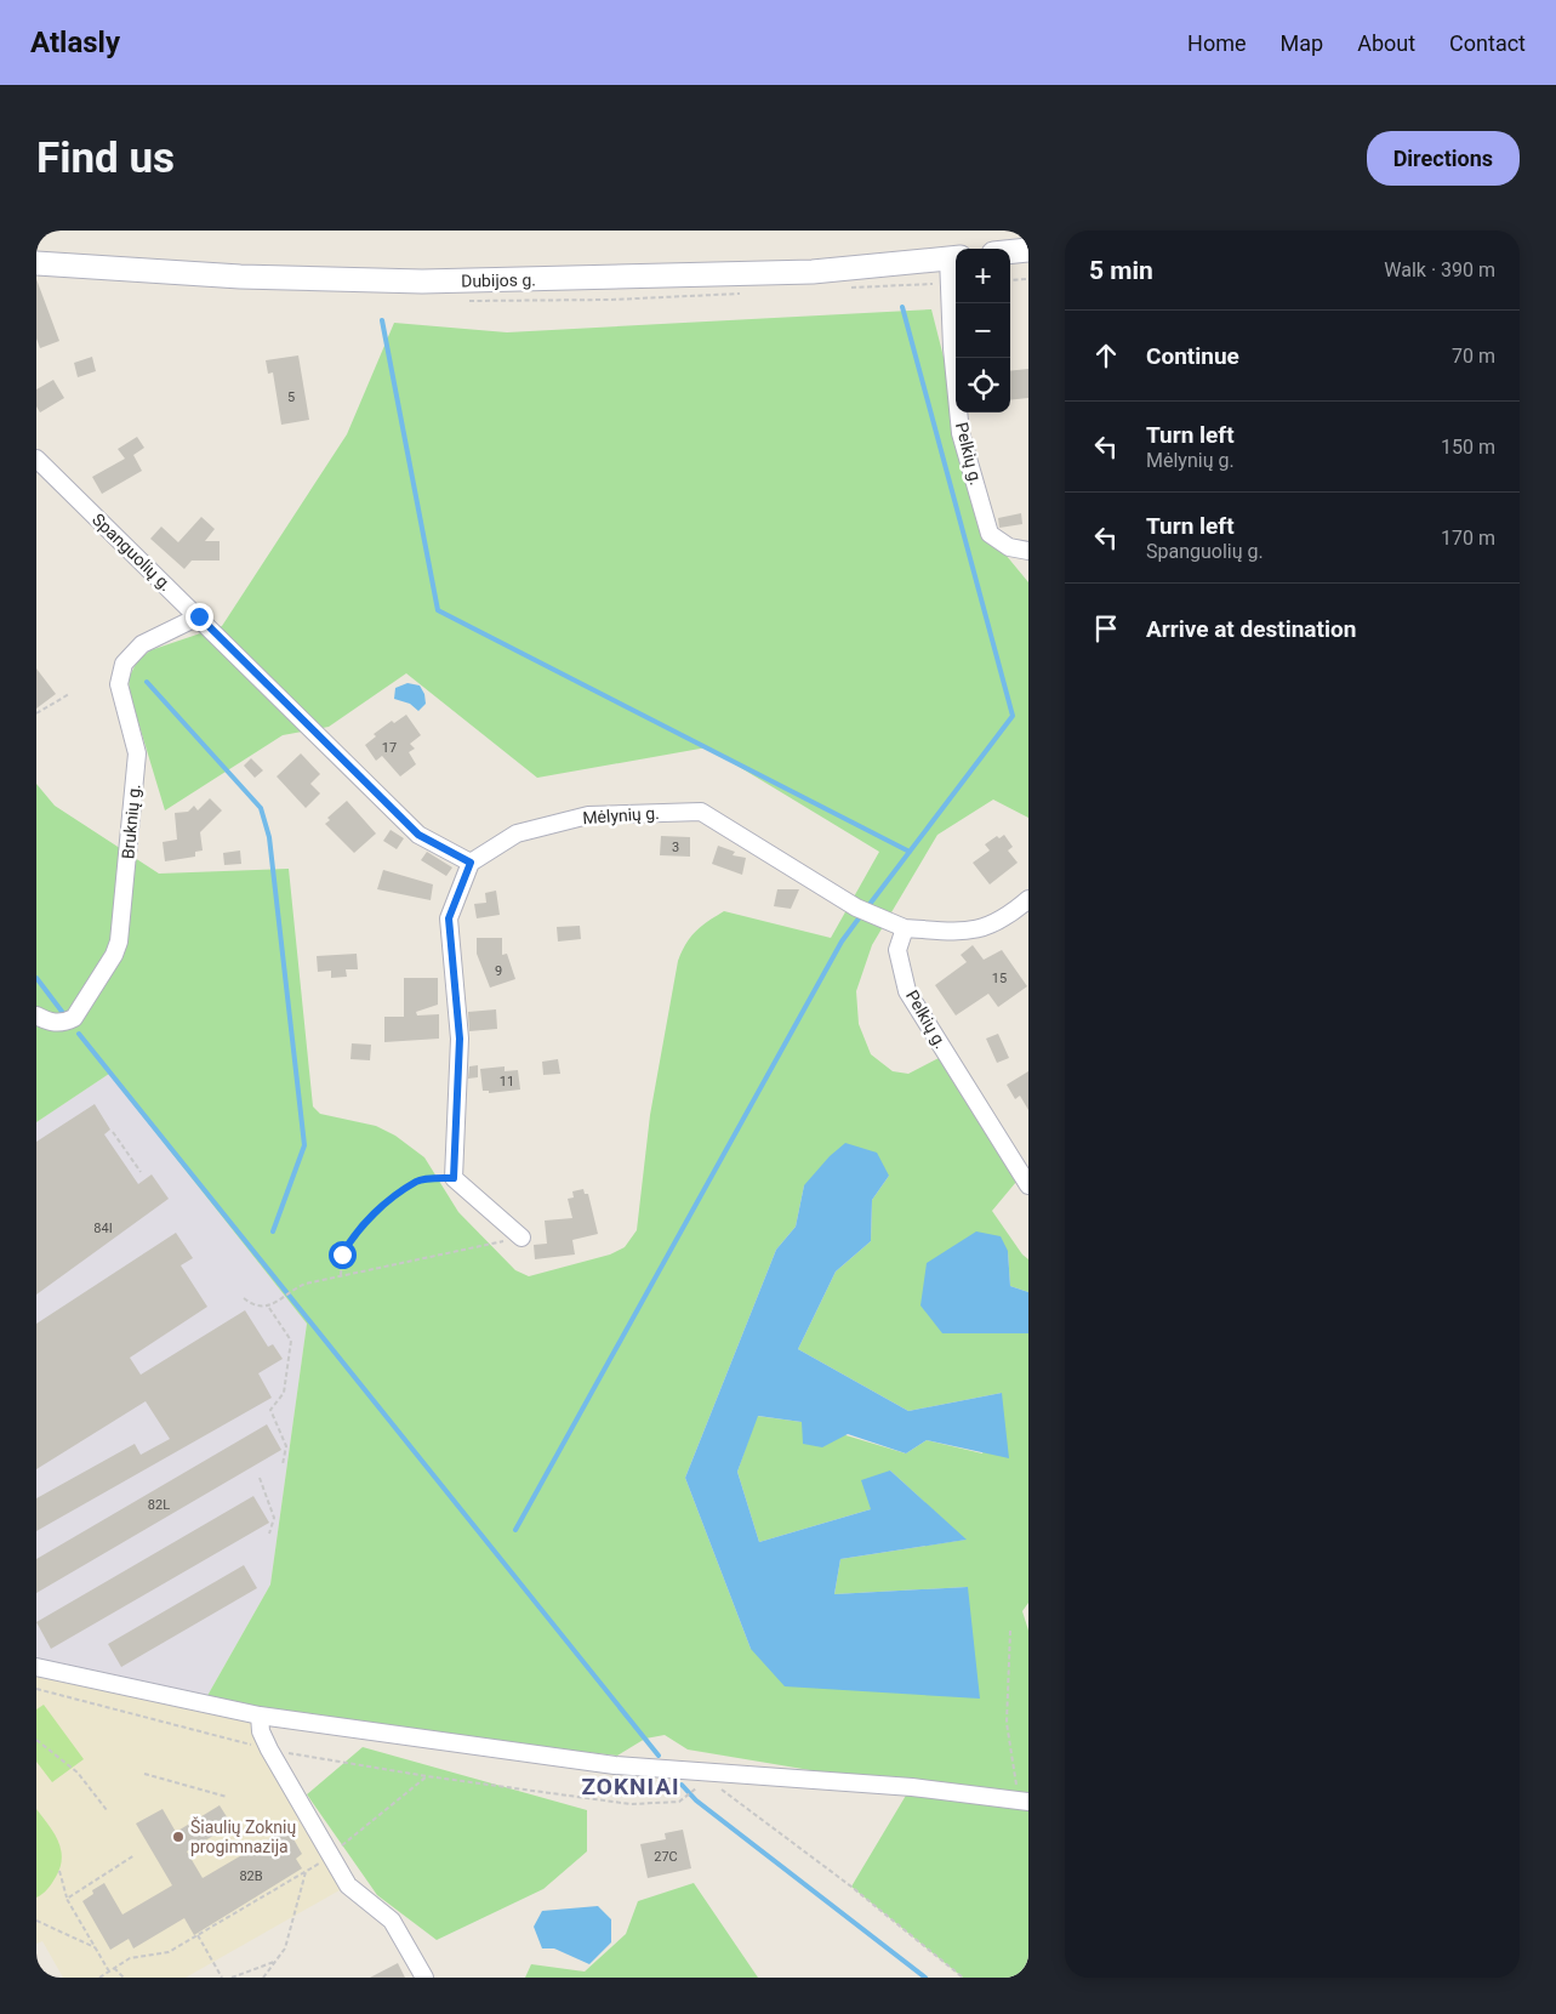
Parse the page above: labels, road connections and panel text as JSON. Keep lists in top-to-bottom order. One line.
{"streets":{"main road":["Dubijos g."],"street":["Pelkių g.","Spanguolių g.","Mėlynių g.","Bruknių g."]},"crossings":[["Dubijos g.","Pelkių g."],["Pelkių g.","Mėlynių g."],["Spanguolių g.","Mėlynių g."],["Spanguolių g.","Bruknių g."]],"districts":["ZOKNIAI"],"places":["Šiaulių Zoknių progimnazija"],"house_numbers":["5","17","3","9","15","11","84I","82L","27C","82B"],"page":{"header":"Atlasly","nav":["Home","Map","About","Contact"],"buttons":"Directions","title":"Find us","heading":["5 min","Walk · 390 m"],"map_buttons":["+","−"],"list":[["Continue","70 m"],["Turn left","Mėlynių g.","150 m"],["Turn left","Spanguolių g.","170 m"],"Arrive at destination"]}}
